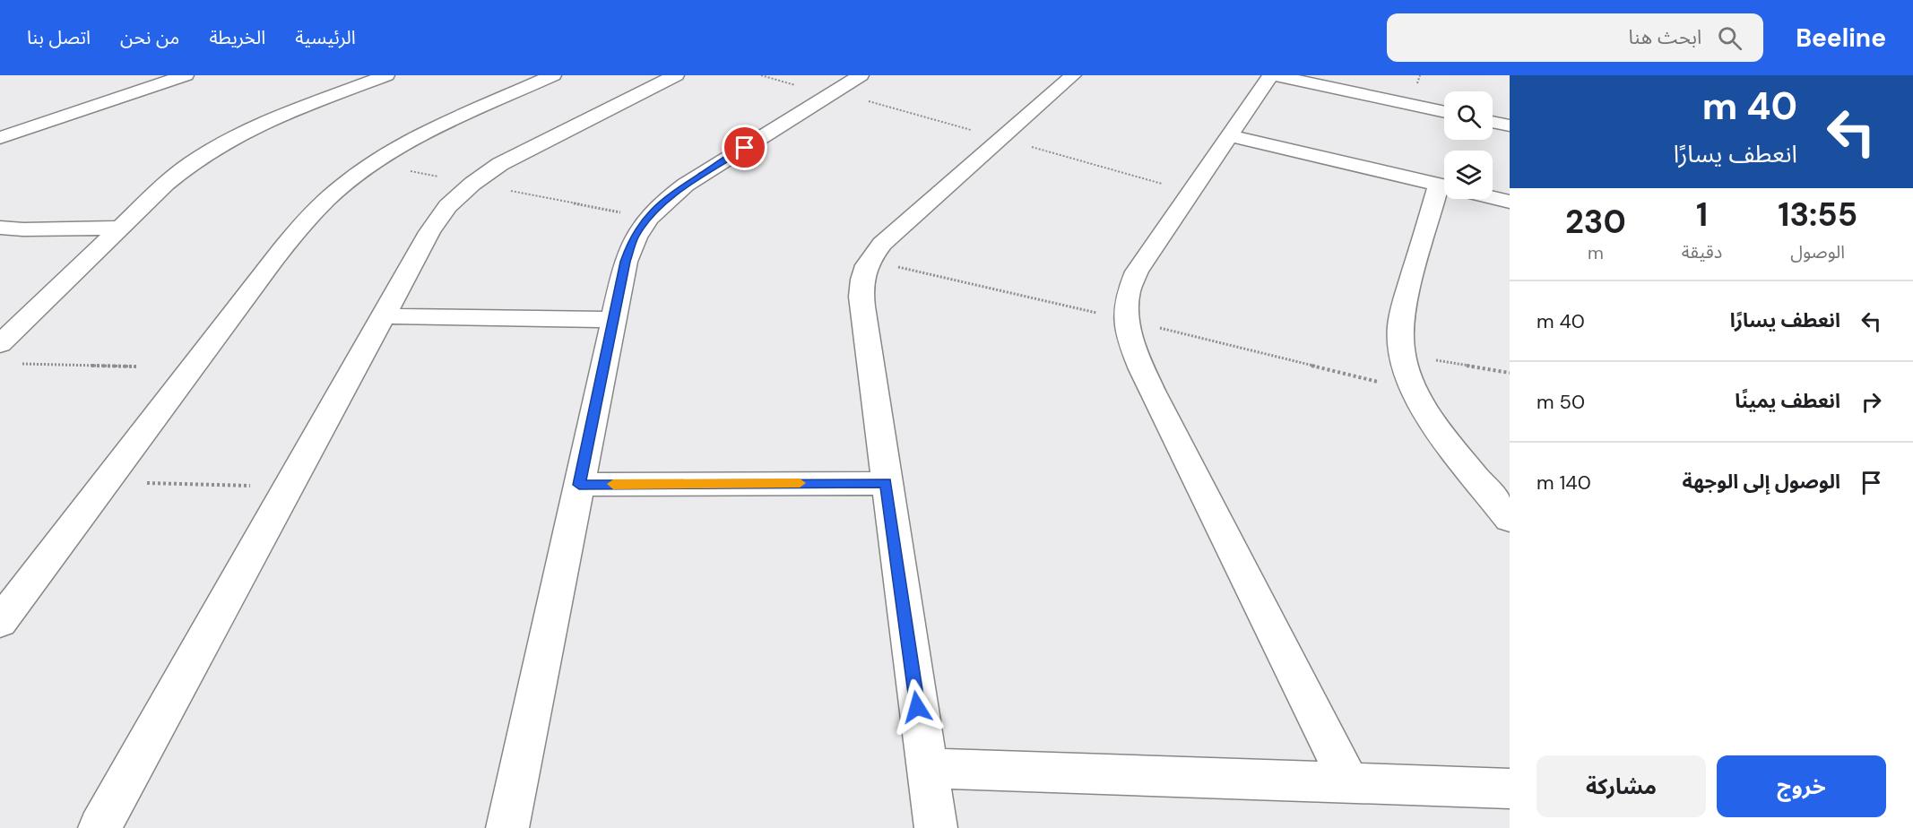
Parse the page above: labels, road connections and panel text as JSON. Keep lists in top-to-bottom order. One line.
{"page":{"header":"Beeline","search":"ابحث هنا","nav":["الرئيسية","الخريطة","من نحن","اتصل بنا"],"turn":["40 m","انعطف يسارًا"],"eta":["13:55","الوصول","1","دقيقة","230","m"],"list":[{"name":"انعطف يسارًا","value":"40 m"},{"name":"انعطف يمينًا","value":"50 m"},{"name":"الوصول إلى الوجهة","value":"140 m"}],"buttons":["خروج","مشاركة"]}}
